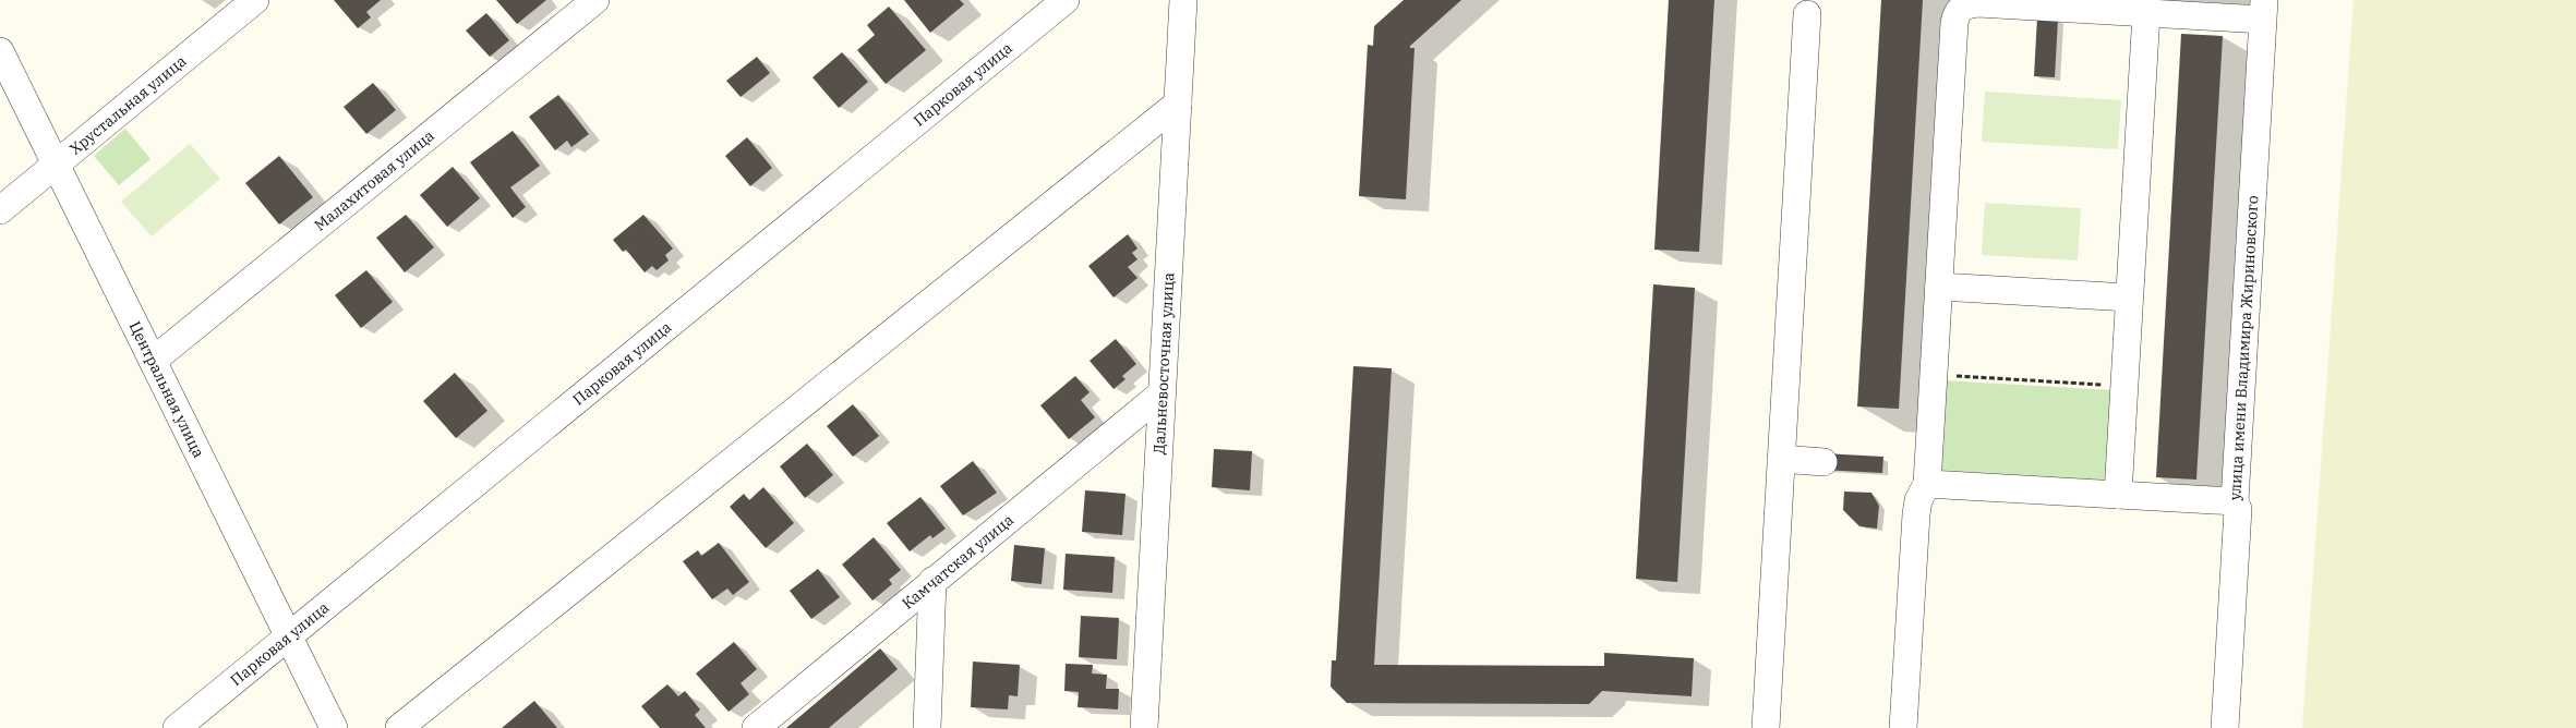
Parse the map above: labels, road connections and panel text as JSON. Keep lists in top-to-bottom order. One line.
{"streets":{"street":["Парковая улица","Хрустальная улица","Малахитовая улица","улица имени Владимира Жириновского","Дальневосточная улица","Центральная улица","Камчатская улица"]},"crossings":[["Парковая улица","Центральная улица"],["Хрустальная улица","Центральная улица"],["Малахитовая улица","Центральная улица"],["Дальневосточная улица","Камчатская улица"]]}
